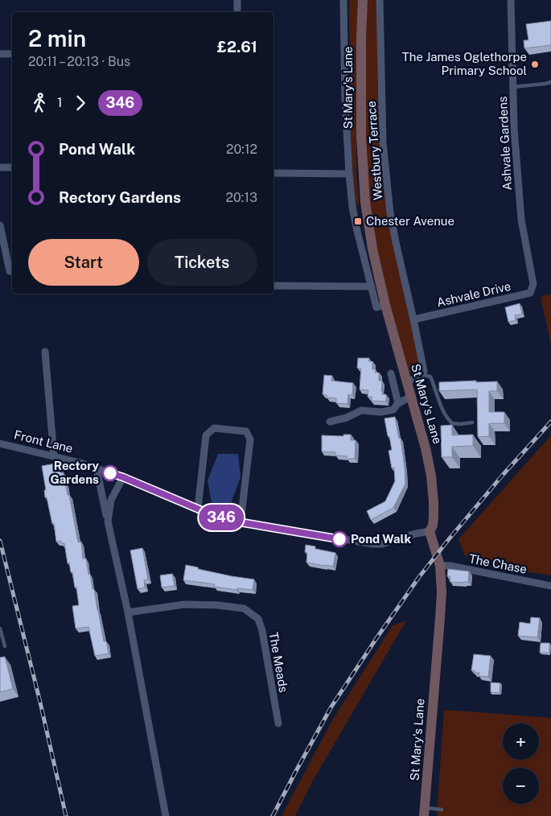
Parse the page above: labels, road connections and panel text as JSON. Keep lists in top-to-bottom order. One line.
{"streets":{"main road":["St Mary's Lane"],"street":["Ashvale Gardens","Westbury Terrace","Ashvale Drive","Front Lane","The Chase","The Meads"]},"crossings":[["St Mary's Lane","Front Lane"],["St Mary's Lane","The Chase"],["Ashvale Gardens","Ashvale Drive"],["Westbury Terrace","Ashvale Drive"]],"places":{"other":["The James Oglethorpe Primary School","Rectory Gardens","Pond Walk"],"transit":["Chester Avenue"]},"lines":["bus line 346"],"page":{"on_map":"346","heading":["2 min","20:11 – 20:13 · Bus","£2.61"],"legs":["1","346"],"list":[{"name":"Pond Walk","value":"20:12"},{"name":"Rectory Gardens","value":"20:13"}],"buttons":["Start","Tickets"],"map_buttons":["+","−"]}}
